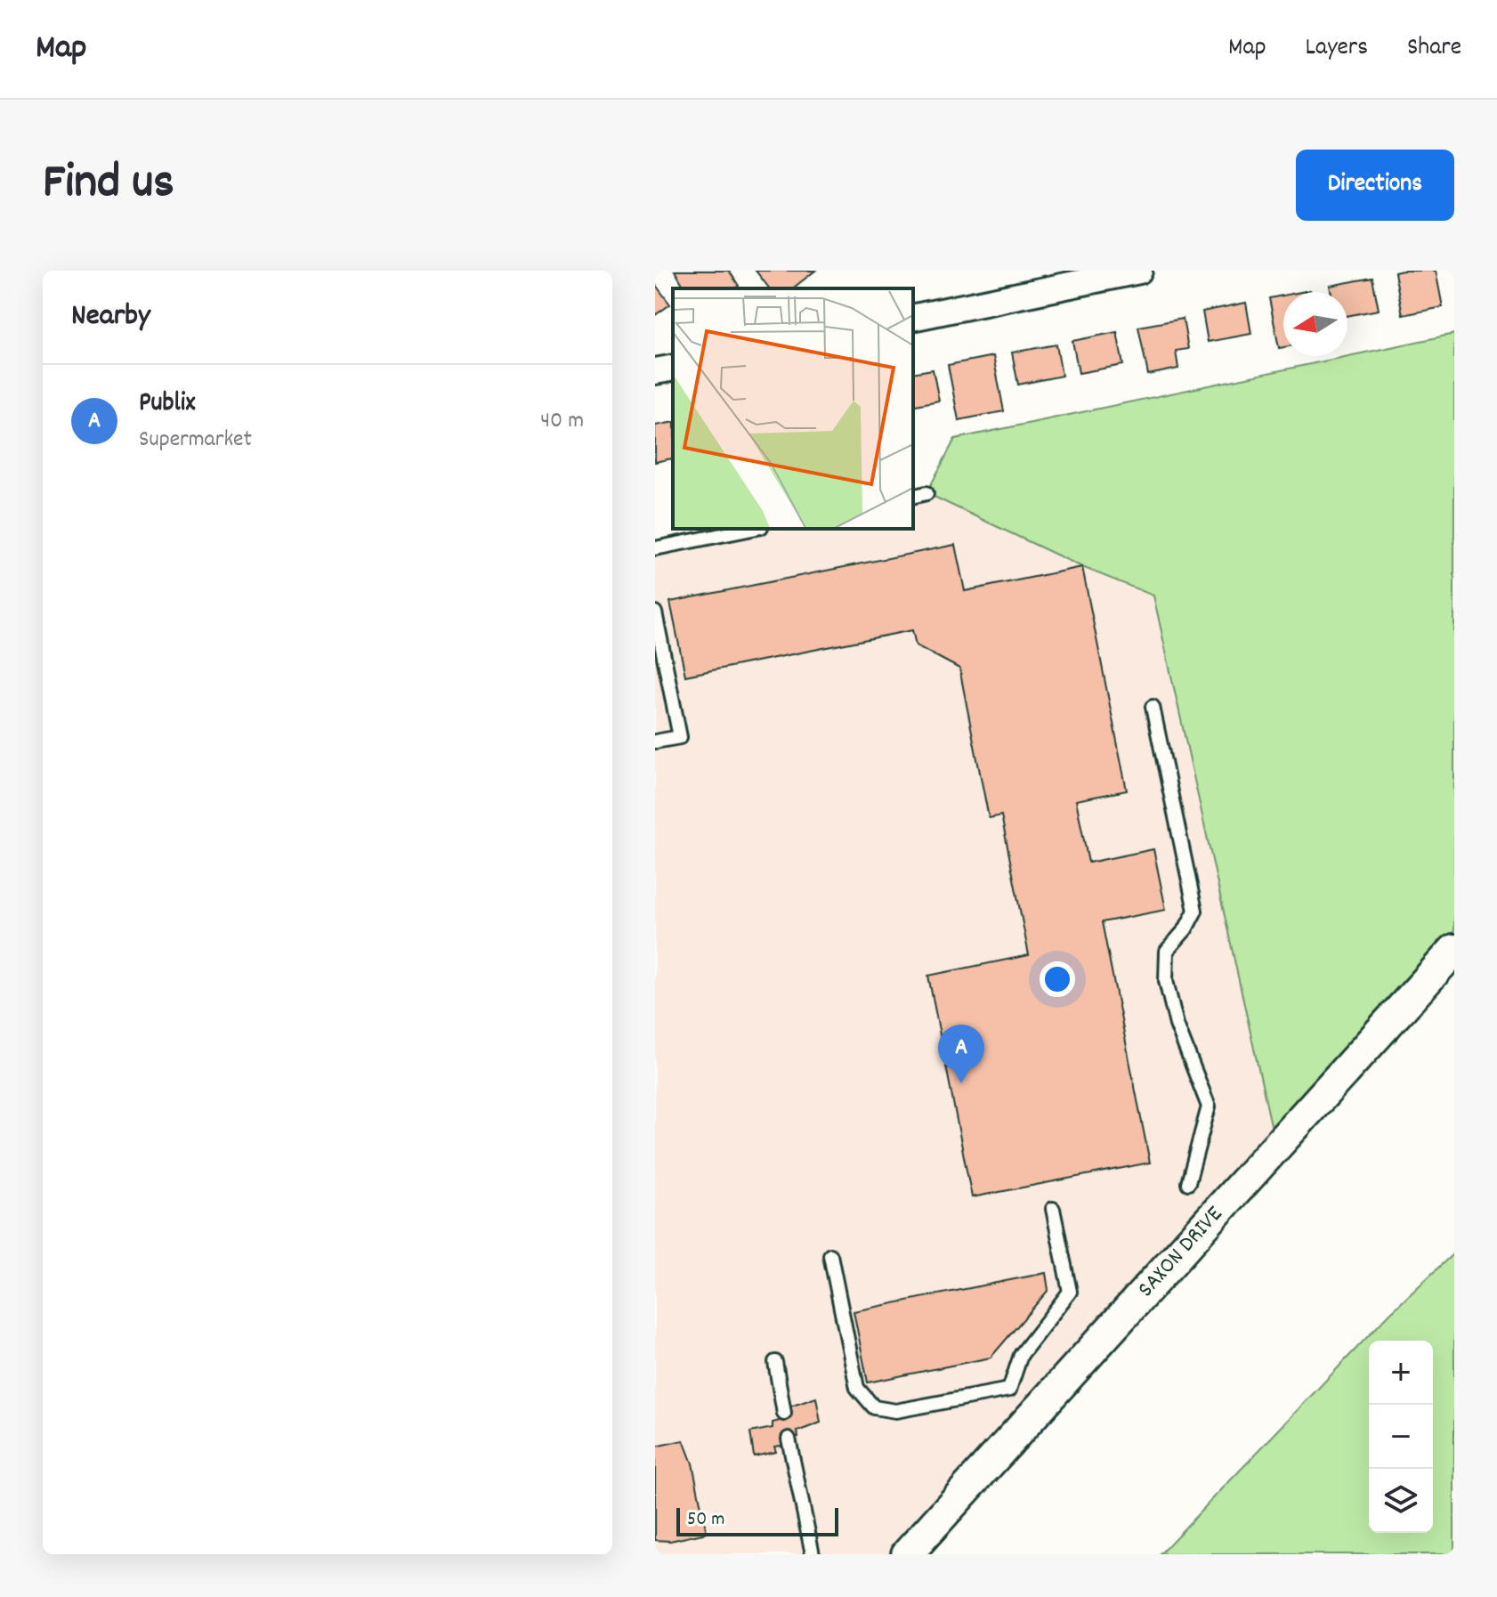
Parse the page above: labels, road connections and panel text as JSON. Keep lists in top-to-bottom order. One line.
{"streets":{"street":["SAXON DRIVE"]},"scale_bar":"50 m","north":"left","page":{"header":"Map","nav":["Map","Layers","Share"],"title":"Find us","buttons":"Directions","heading":"Nearby","list":[{"mark":"A","name":"Publix","note":"Supermarket","value":"40 m"}],"pins":"A","map_buttons":["+","−"],"scale":"50 m"}}
